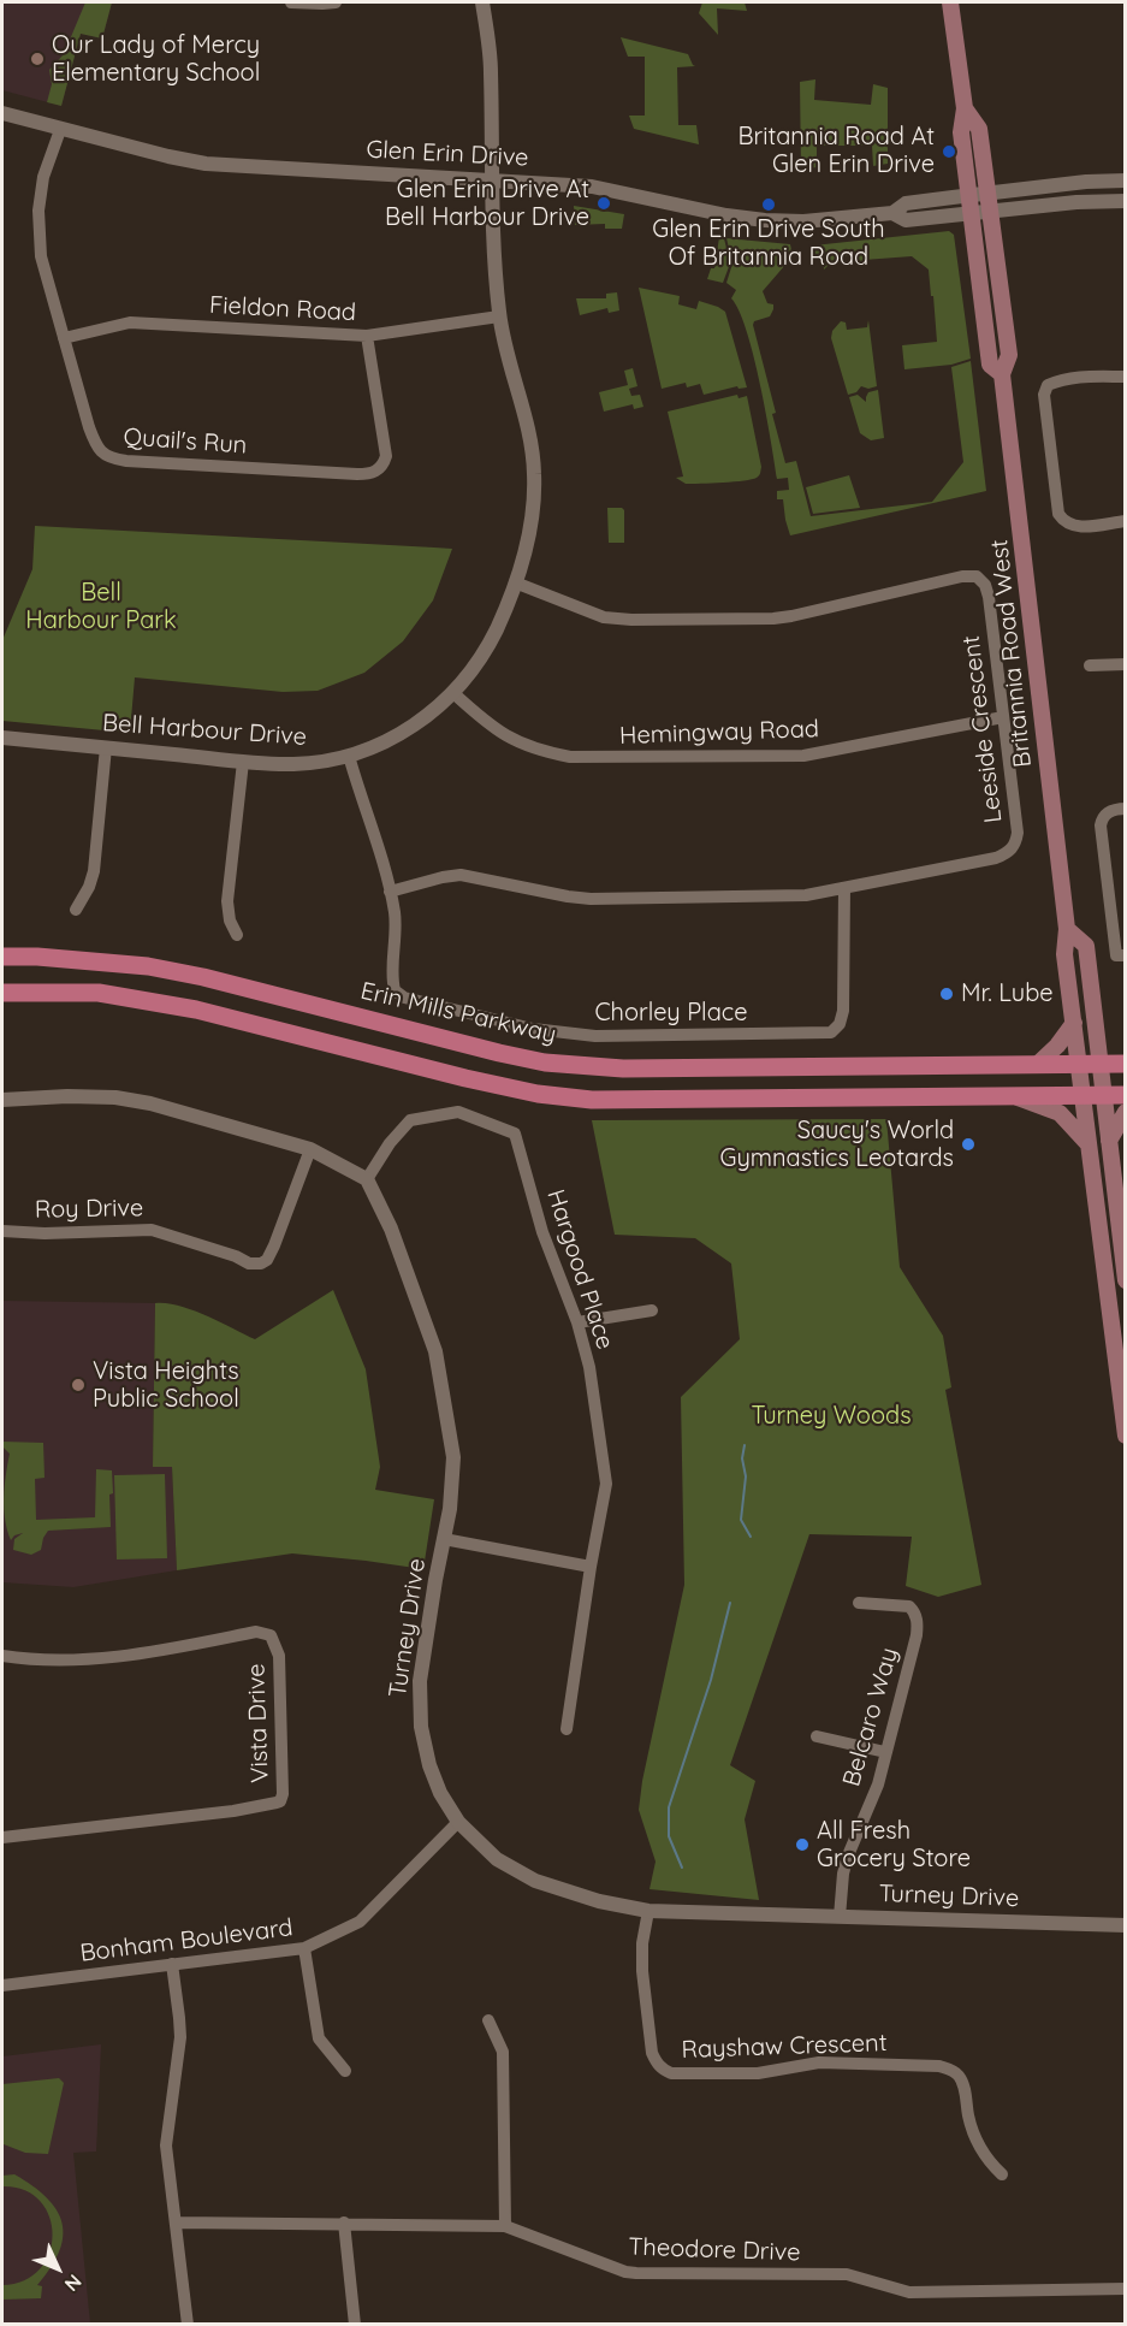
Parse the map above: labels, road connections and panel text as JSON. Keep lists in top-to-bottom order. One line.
{"streets":{"main road":["Britannia Road West","Erin Mills Parkway"],"street":["Glen Erin Drive","Fieldon Road","Quail's Run","Leeside Crescent","Bell Harbour Drive","Hemingway Road","Chorley Place","Roy Drive","Hargood Place","Turney Drive","Belcaro Way","Vista Drive","Bonham Boulevard","Rayshaw Crescent","Theodore Drive"]},"crossings":[["Glen Erin Drive","Quail's Run"],["Glen Erin Drive","Britannia Road West"],["Glen Erin Drive","Bell Harbour Drive"],["Fieldon Road","Quail's Run"],["Fieldon Road","Bell Harbour Drive"],["Britannia Road West","Erin Mills Parkway"],["Leeside Crescent","Bell Harbour Drive"],["Leeside Crescent","Hemingway Road"],["Leeside Crescent","Chorley Place"],["Bell Harbour Drive","Hemingway Road"],["Bell Harbour Drive","Chorley Place"],["Hargood Place","Turney Drive"],["Turney Drive","Belcaro Way"],["Turney Drive","Bonham Boulevard"],["Turney Drive","Rayshaw Crescent"]],"parks":["Bell Harbour Park","Turney Woods"],"places":["Our Lady of Mercy Elementary School","Britannia Road At Glen Erin Drive","Glen Erin Drive At Bell Harbour Drive","Glen Erin Drive South Of Britannia Road","Mr. Lube","Saucy's World Gymnastics Leotards","Vista Heights Public School","All Fresh Grocery Store"],"north":"bottom right"}
